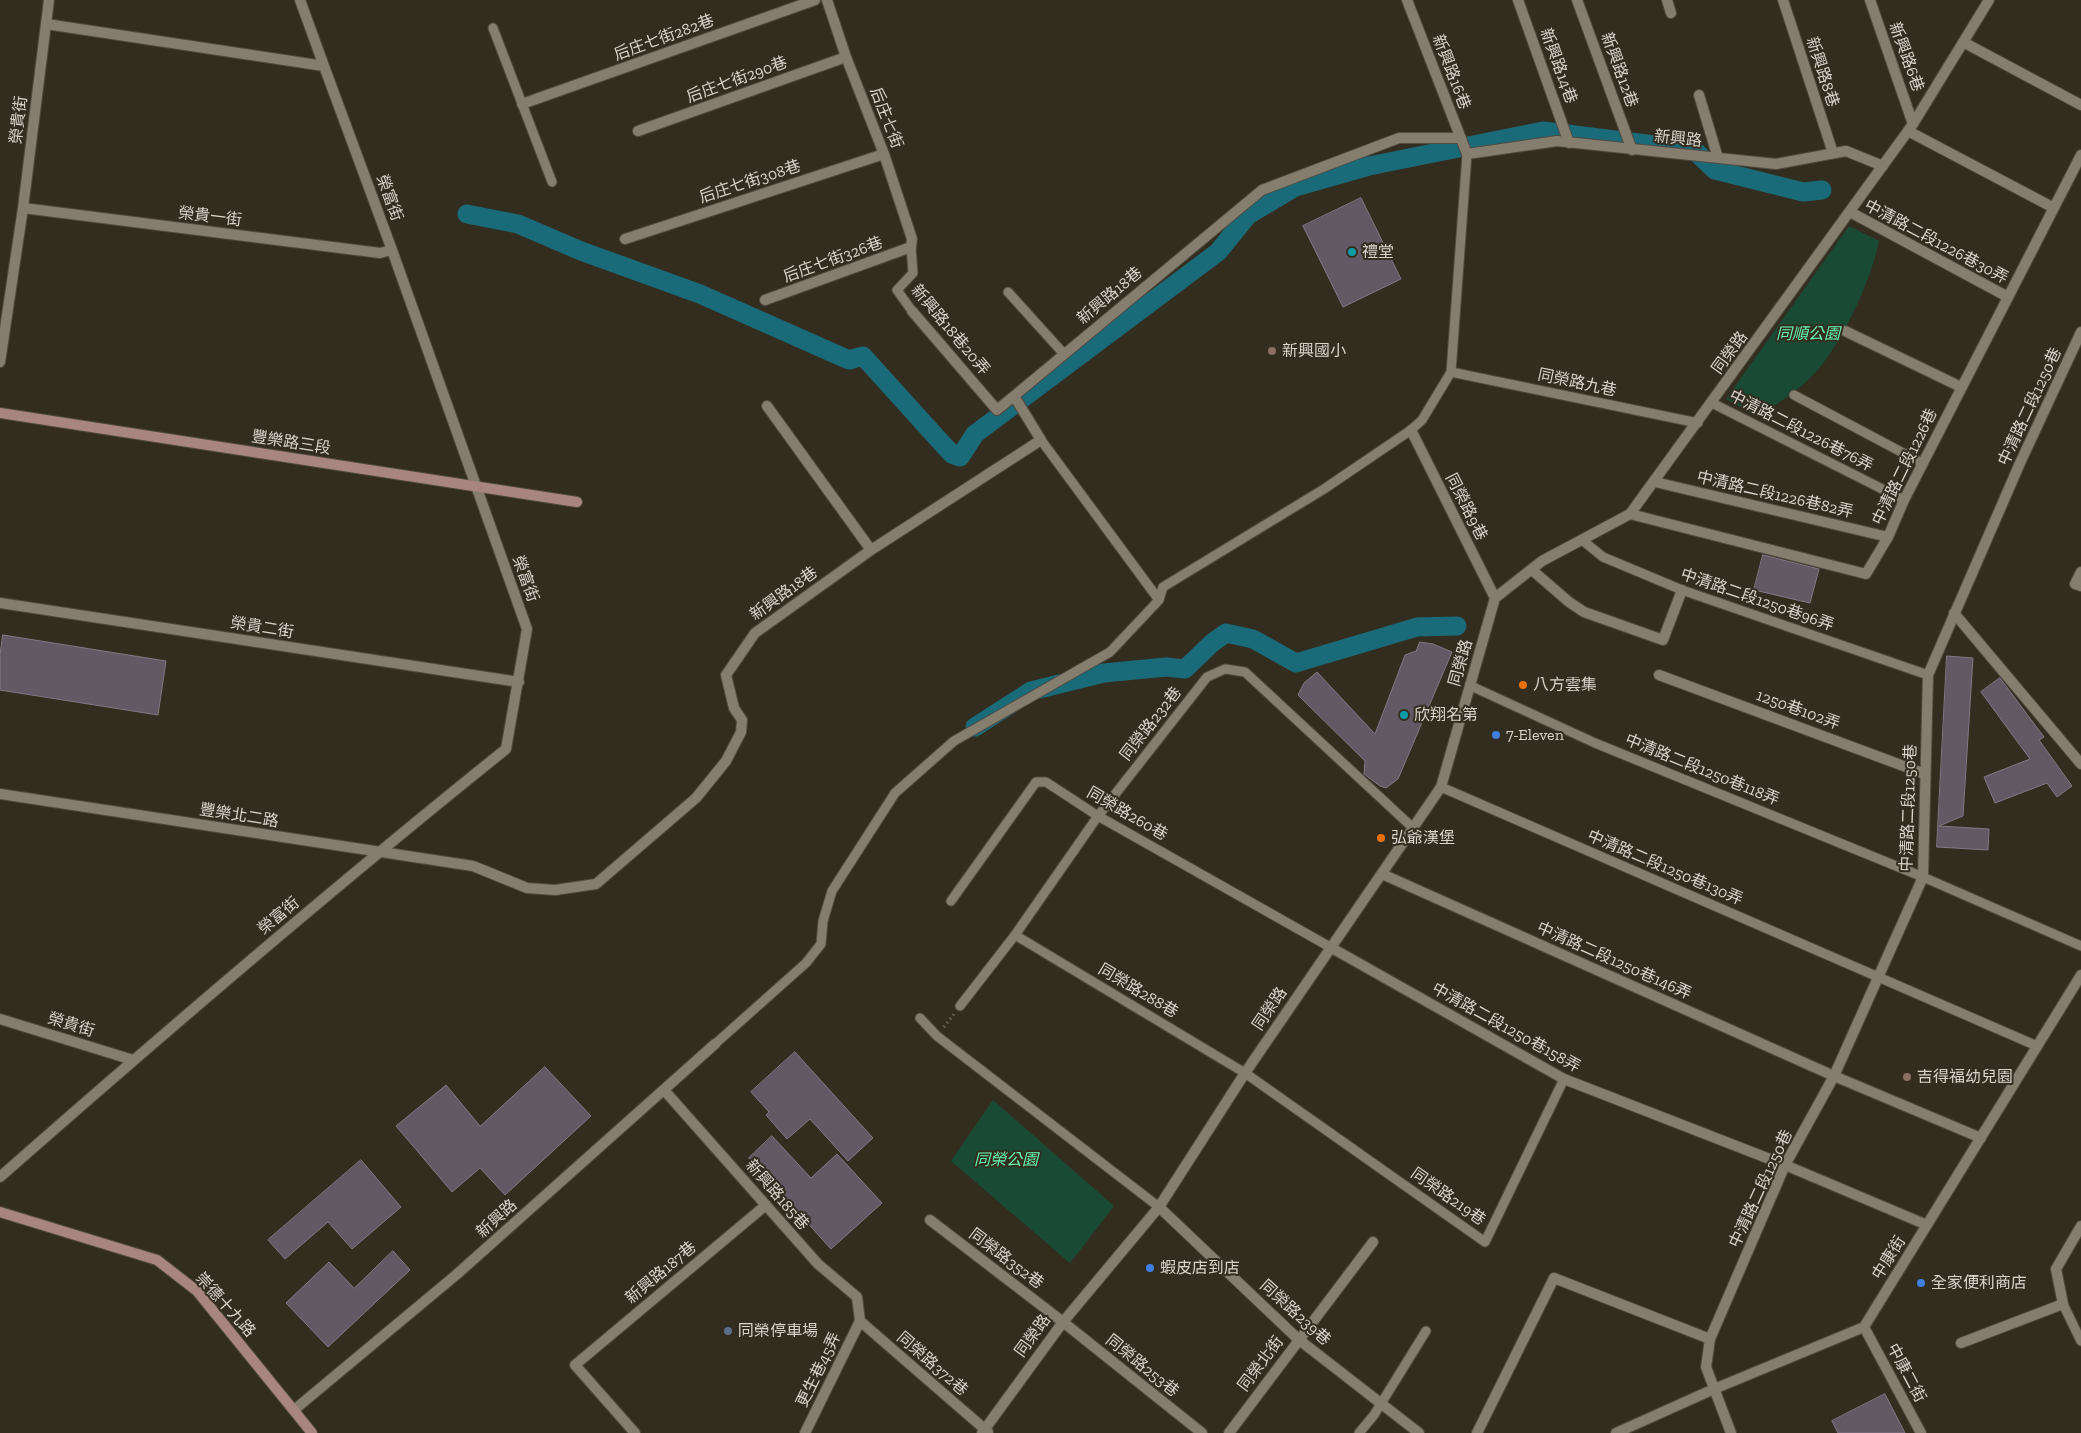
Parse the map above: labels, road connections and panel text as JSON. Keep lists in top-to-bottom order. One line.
{"streets":{"street":["后庄七街282巷","新興路6巷","新興路14巷","新興路12巷","新興路16巷","新興路8巷","后庄七街290巷","后庄七街","榮貴街","新興路","后庄七街308巷","榮富街","榮貴一街","中清路二段1226巷30弄","后庄七街326巷","新興路18巷","新興路18巷20弄","同榮路","中清路二段1250巷","豐樂路三段","中清路二段1226巷","中清路二段1226巷82弄","同榮路9巷","榮貴二街","1250巷102弄","豐樂北二路","中清路二段1250巷146弄","中清路二段1250巷158弄","新興路185巷","中康街","同榮路352巷","新興路187巷","崇德十九路","同榮路239巷","同榮路372巷","同榮北街","同榮路253巷","更生巷45弄","中康二街"],"lane":["同榮路九巷","中清路二段1226巷76弄","中清路二段1250巷96弄","同榮路232巷","中清路二段1250巷118弄","同榮路260巷","中清路二段1250巷130弄","同榮路288巷","同榮路219巷"]},"crossings":[["新興路6巷","同榮路"],["新興路14巷","新興路"],["新興路12巷","新興路"],["新興路16巷","新興路"],["新興路16巷","新興路18巷"],["新興路8巷","新興路"],["后庄七街290巷","后庄七街"],["后庄七街","后庄七街308巷"],["后庄七街","后庄七街326巷"],["后庄七街","新興路18巷20弄"],["榮貴街","榮富街"],["榮貴街","榮貴一街"],["新興路","同榮路"],["新興路","新興路185巷"],["新興路","崇德十九路"],["榮富街","榮貴一街"],["榮富街","豐樂路三段"],["榮富街","榮貴二街"],["榮富街","豐樂北二路"],["中清路二段1226巷30弄","同榮路"],["中清路二段1226巷30弄","中清路二段1226巷"],["后庄七街326巷","新興路18巷20弄"],["新興路18巷","新興路18巷20弄"],["新興路18巷","豐樂北二路"],["同榮路","同榮路九巷"],["同榮路","中清路二段1226巷76弄"],["同榮路","中清路二段1226巷"],["同榮路","中清路二段1226巷82弄"],["同榮路","同榮路9巷"],["同榮路","中清路二段1250巷96弄"],["同榮路","同榮路232巷"],["同榮路","中清路二段1250巷118弄"],["同榮路","同榮路260巷"],["同榮路","中清路二段1250巷130弄"],["同榮路","中清路二段1250巷146弄"],["同榮路","同榮路288巷"],["同榮路","中清路二段1250巷158弄"],["同榮路","同榮路219巷"],["同榮路","同榮路352巷"],["同榮路","同榮路239巷"],["同榮路","同榮路372巷"],["同榮路","同榮路253巷"],["中清路二段1250巷","中清路二段1250巷96弄"],["中清路二段1250巷","1250巷102弄"],["中清路二段1250巷","中清路二段1250巷118弄"],["中清路二段1250巷","中清路二段1250巷130弄"],["中清路二段1250巷","中清路二段1250巷146弄"],["中清路二段1250巷","中清路二段1250巷158弄"],["中清路二段1226巷76弄","中清路二段1226巷"],["中清路二段1226巷","中清路二段1226巷82弄"],["同榮路232巷","同榮路260巷"],["同榮路232巷","同榮路288巷"],["同榮路260巷","中清路二段1250巷158弄"],["中清路二段1250巷130弄","中康街"],["中清路二段1250巷146弄","中康街"],["同榮路288巷","同榮路219巷"],["中清路二段1250巷158弄","同榮路219巷"],["中清路二段1250巷158弄","中康街"],["新興路185巷","新興路187巷"],["新興路185巷","同榮路372巷"],["新興路185巷","更生巷45弄"],["中康街","中康二街"],["同榮路352巷","同榮路253巷"],["同榮路239巷","同榮北街"],["同榮路372巷","更生巷45弄"]],"parks":["同順公園","同榮公園"],"places":["禮堂","新興國小","八方雲集","欣翔名第","7-Eleven","弘爺漢堡","吉得福幼兒園","蝦皮店到店","全家便利商店","同榮停車場"]}
